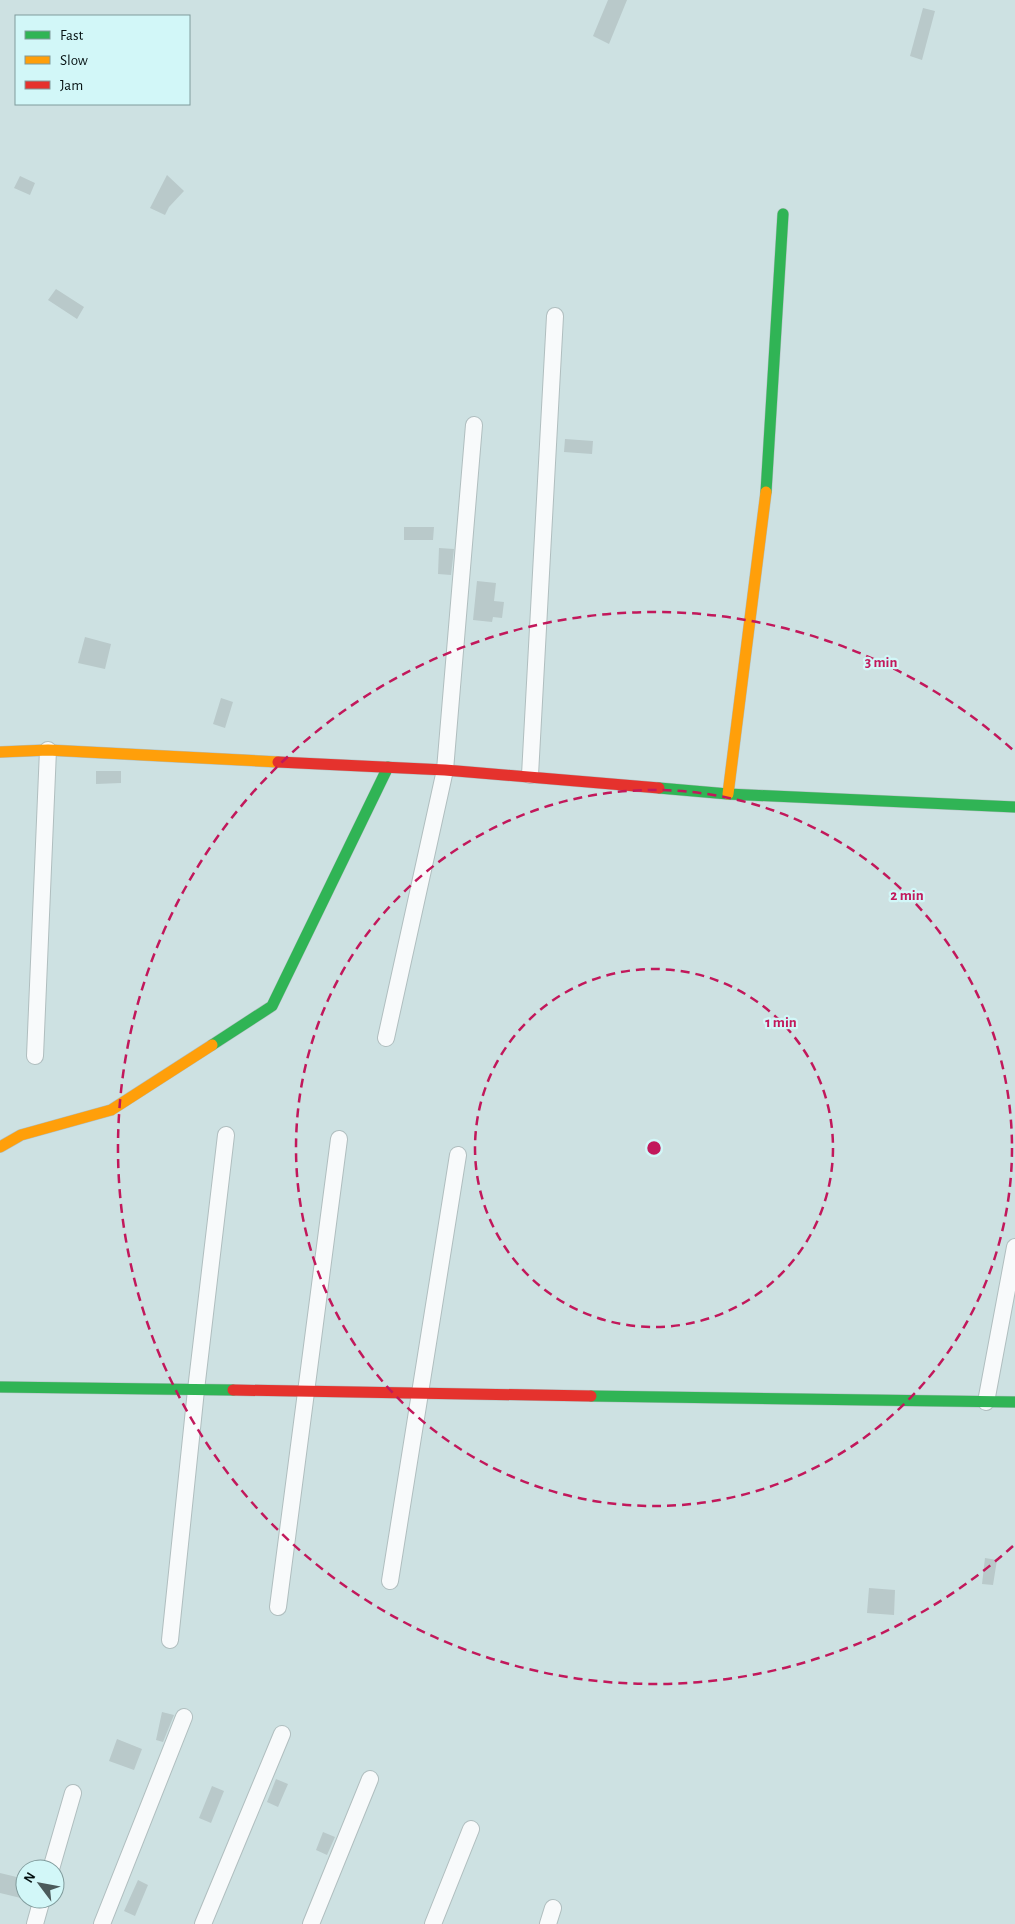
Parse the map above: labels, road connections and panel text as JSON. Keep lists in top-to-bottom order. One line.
{"legend":["Fast","Slow","Jam"],"north":"top left","rings":["3 min","2 min","1 min"]}
